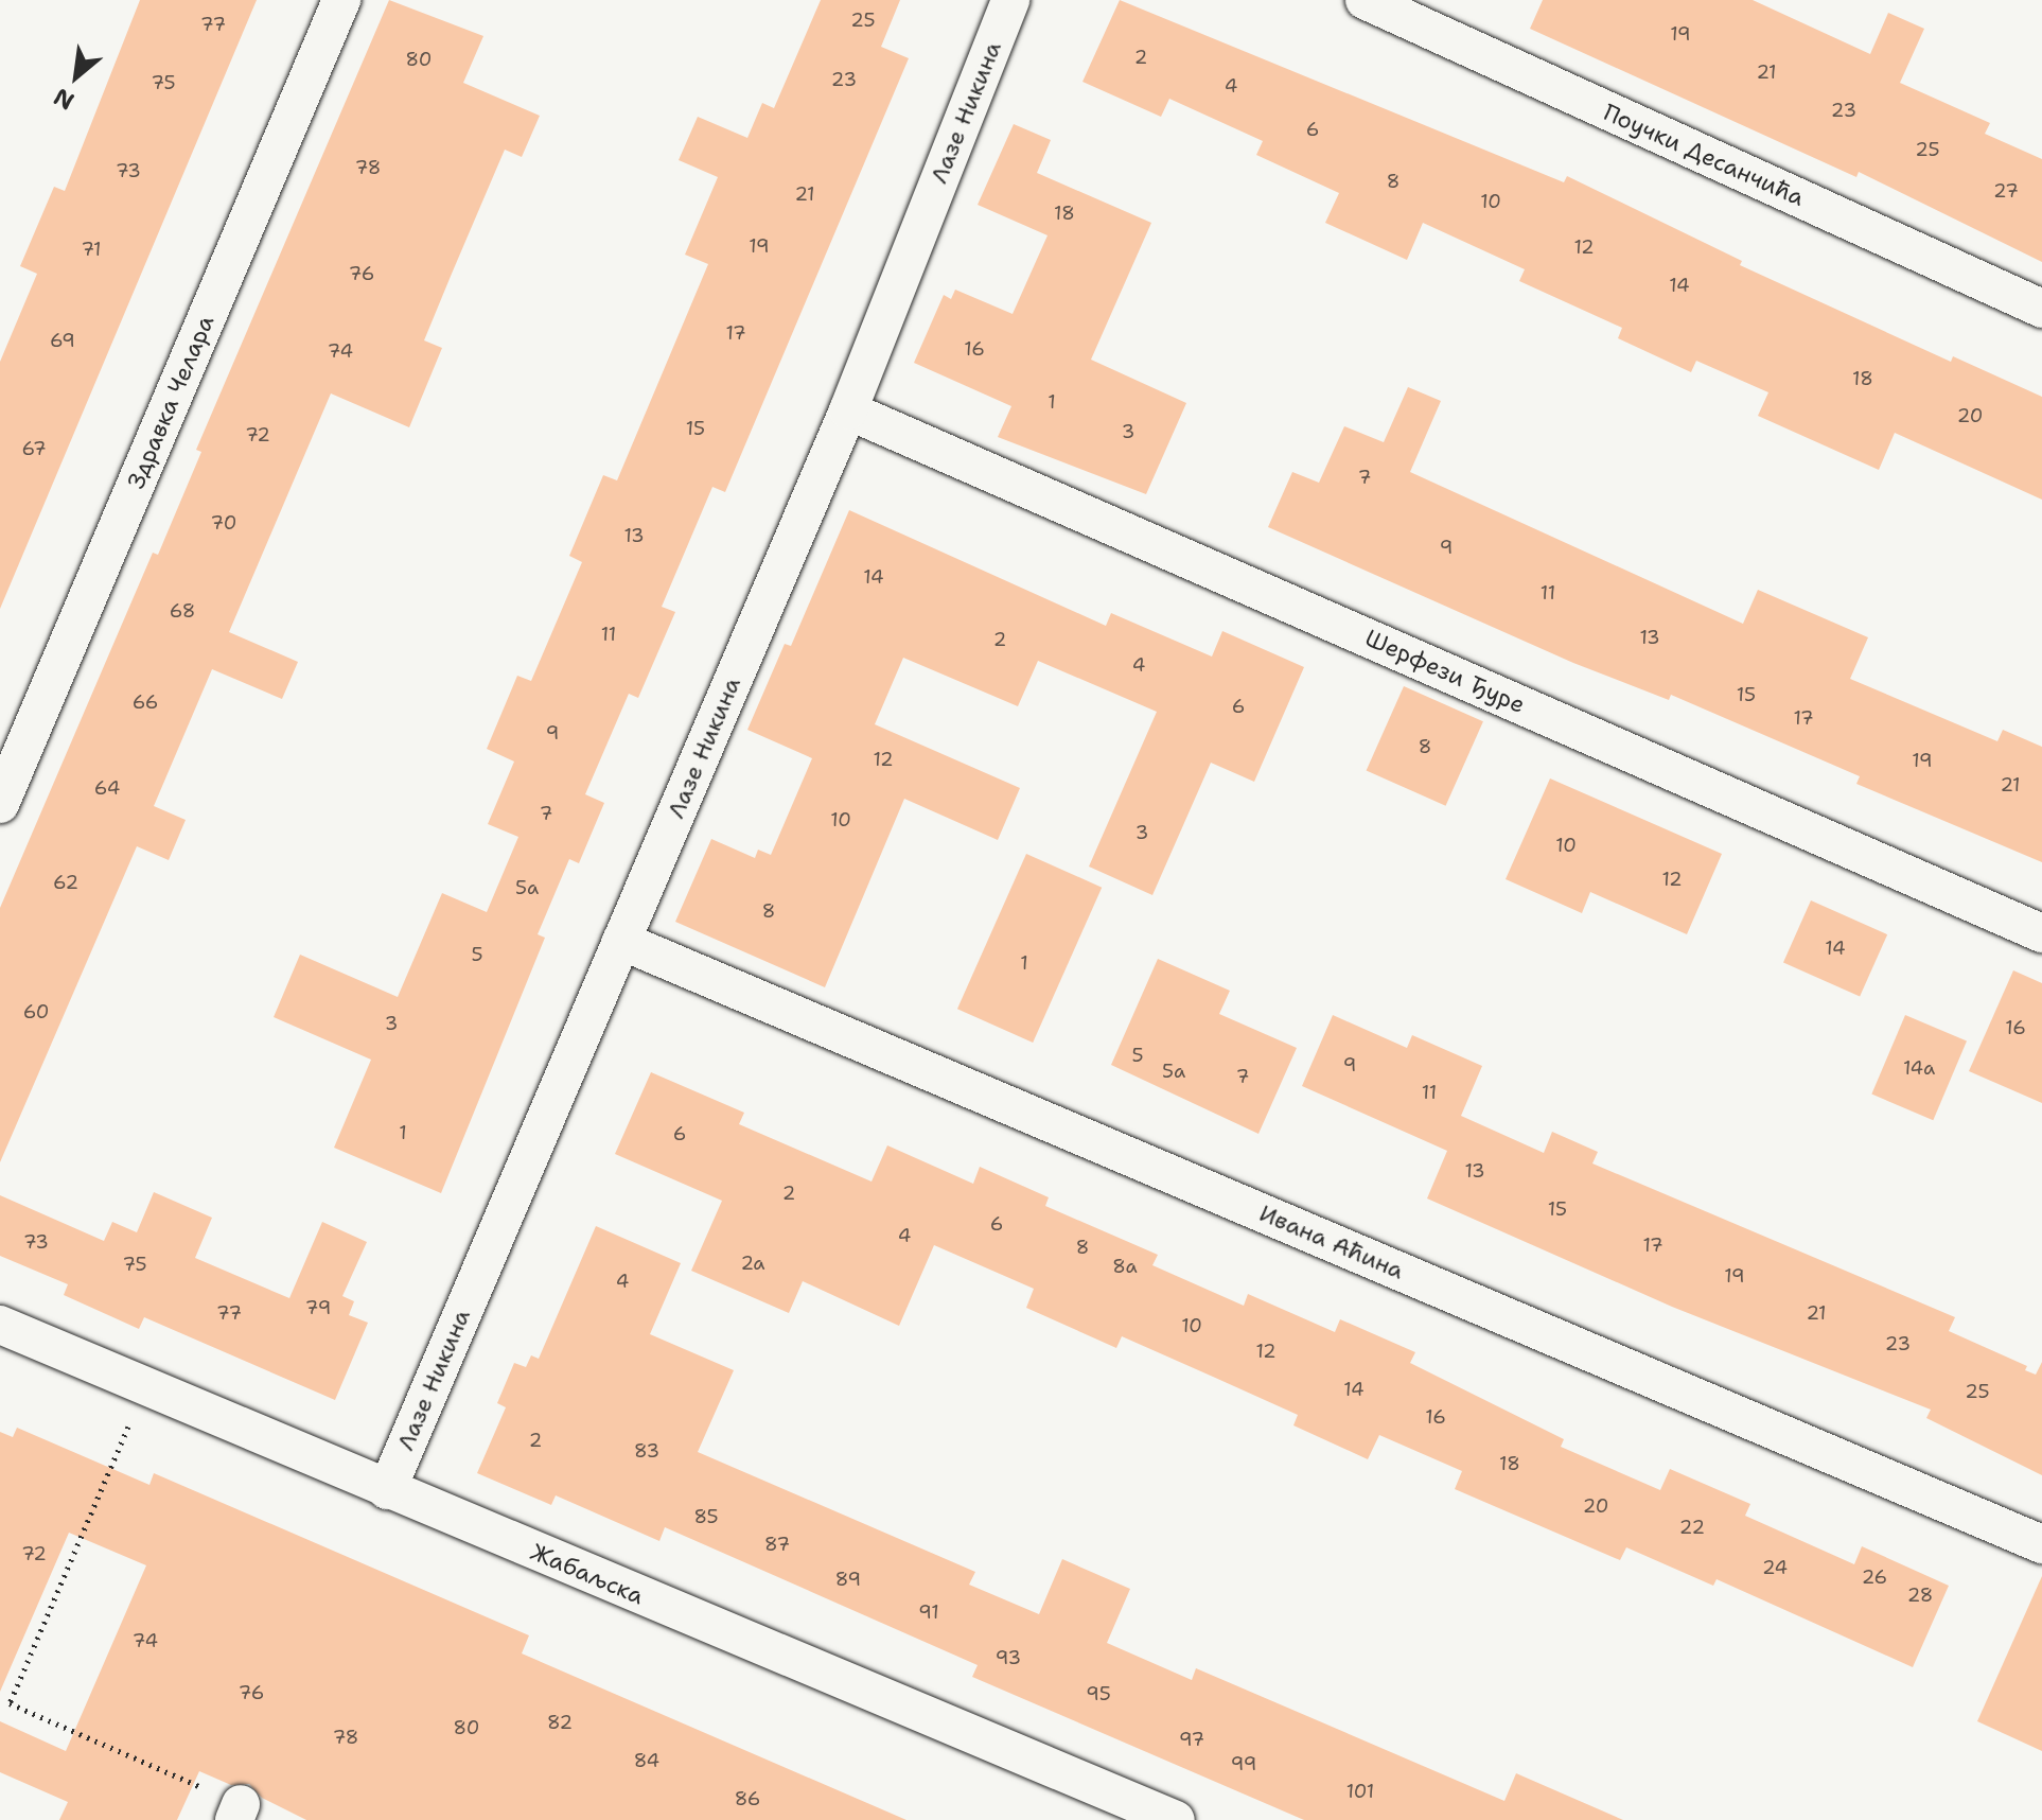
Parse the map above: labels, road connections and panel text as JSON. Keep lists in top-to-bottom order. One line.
{"streets":{"street":["Лазе Никина","Поучки Десанчића","Здравка Челара","Шерфези Ђуре","Ивана Аћина","Жабаљска"]},"crossings":[["Лазе Никина","Шерфези Ђуре"],["Лазе Никина","Ивана Аћина"],["Лазе Никина","Жабаљска"]],"house_numbers":["25","77","19","2","80","21","23","75","4","23","6","25","78","73","8","27","21","10","18","19","12","71","76","14","17","69","16","74","18","1","20","15","3","72","67","7","70","13","9","14","11","68","11","13","2","4","15","66","6","17","9","8","12","19","21","64","7","10","3","10","12","62","5a","8","14","5","1","60","3","16","5","9","14a","5a","7","11","1","6","13","2","15","6","4","73","17","8","2a","75","8a","19","4","79","77","21","10","23","12","14","25","16","2","83","18","20","85","22","87","72","24","26","89","28","91","74","93","76","95","82","80","78","97","84","99","101","86"],"north":"bottom left"}
